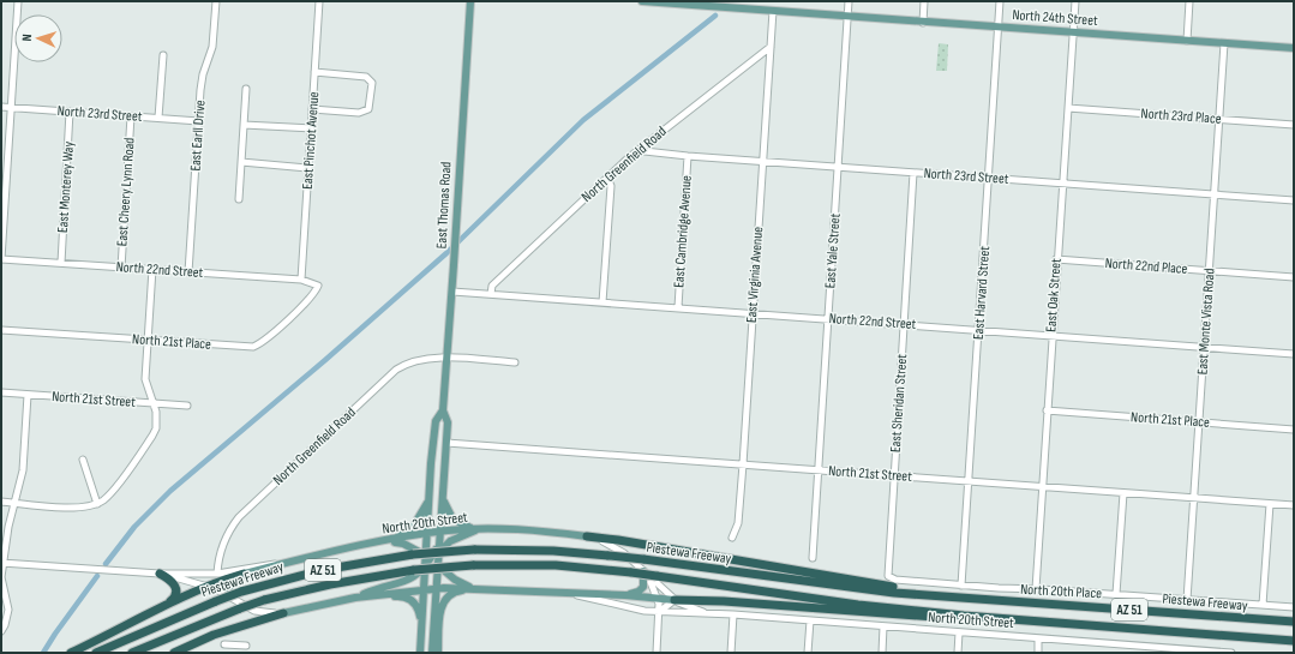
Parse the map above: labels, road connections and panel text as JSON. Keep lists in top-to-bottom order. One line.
{"streets":{"highway":["Piestewa Freeway","AZ 51"],"main road":["North 24th Street","East Thomas Road","North 20th Street"],"street":["North 23rd Street","North 23rd Place","East Earll Drive","East Pinchot Avenue","North Greenfield Road","East Monterey Way","East Cheery Lynn Road","East Cambridge Avenue","East Yale Street","North 22nd Place","North 22nd Street","East Virginia Avenue","East Harvard Street","East Oak Street","East Monte Vista Road","North 21st Place","North 21st Street","East Sheridan Street","North 20th Place"]},"crossings":[["North 24th Street","East Yale Street"],["North 24th Street","East Virginia Avenue"],["North 24th Street","East Harvard Street"],["North 24th Street","East Oak Street"],["North 24th Street","East Monte Vista Road"],["North 23rd Street","East Earll Drive"],["North 23rd Street","North Greenfield Road"],["North 23rd Street","East Monterey Way"],["North 23rd Street","East Cheery Lynn Road"],["North 23rd Street","East Cambridge Avenue"],["North 23rd Street","East Yale Street"],["North 23rd Street","East Virginia Avenue"],["North 23rd Street","East Harvard Street"],["North 23rd Street","East Oak Street"],["North 23rd Street","East Monte Vista Road"],["North 23rd Street","East Sheridan Street"],["North 23rd Place","East Oak Street"],["North 23rd Place","East Monte Vista Road"],["East Earll Drive","North 22nd Street"],["East Pinchot Avenue","North 22nd Street"],["North Greenfield Road","East Thomas Road"],["North Greenfield Road","North 22nd Street"],["North Greenfield Road","East Virginia Avenue"],["North Greenfield Road","North 20th Street"],["East Monterey Way","North 22nd Street"],["East Cheery Lynn Road","North 22nd Street"],["East Thomas Road","North 22nd Street"],["East Thomas Road","North 21st Street"],["East Thomas Road","North 20th Street"],["East Cambridge Avenue","North 22nd Street"],["East Yale Street","North 22nd Street"],["East Yale Street","North 21st Street"],["North 22nd Place","East Oak Street"],["North 22nd Place","East Monte Vista Road"],["North 22nd Street","East Virginia Avenue"],["North 22nd Street","East Harvard Street"],["North 22nd Street","East Oak Street"],["North 22nd Street","East Monte Vista Road"],["North 22nd Street","North 21st Place"],["North 22nd Street","East Sheridan Street"],["East Virginia Avenue","North 21st Street"],["East Harvard Street","North 21st Street"],["East Harvard Street","North 20th Place"],["East Oak Street","North 21st Place"],["East Oak Street","North 21st Street"],["East Oak Street","North 20th Place"],["East Monte Vista Road","North 21st Place"],["East Monte Vista Road","North 21st Street"],["East Monte Vista Road","North 20th Place"],["North 21st Street","East Sheridan Street"],["East Sheridan Street","North 20th Place"]],"north":"left"}
